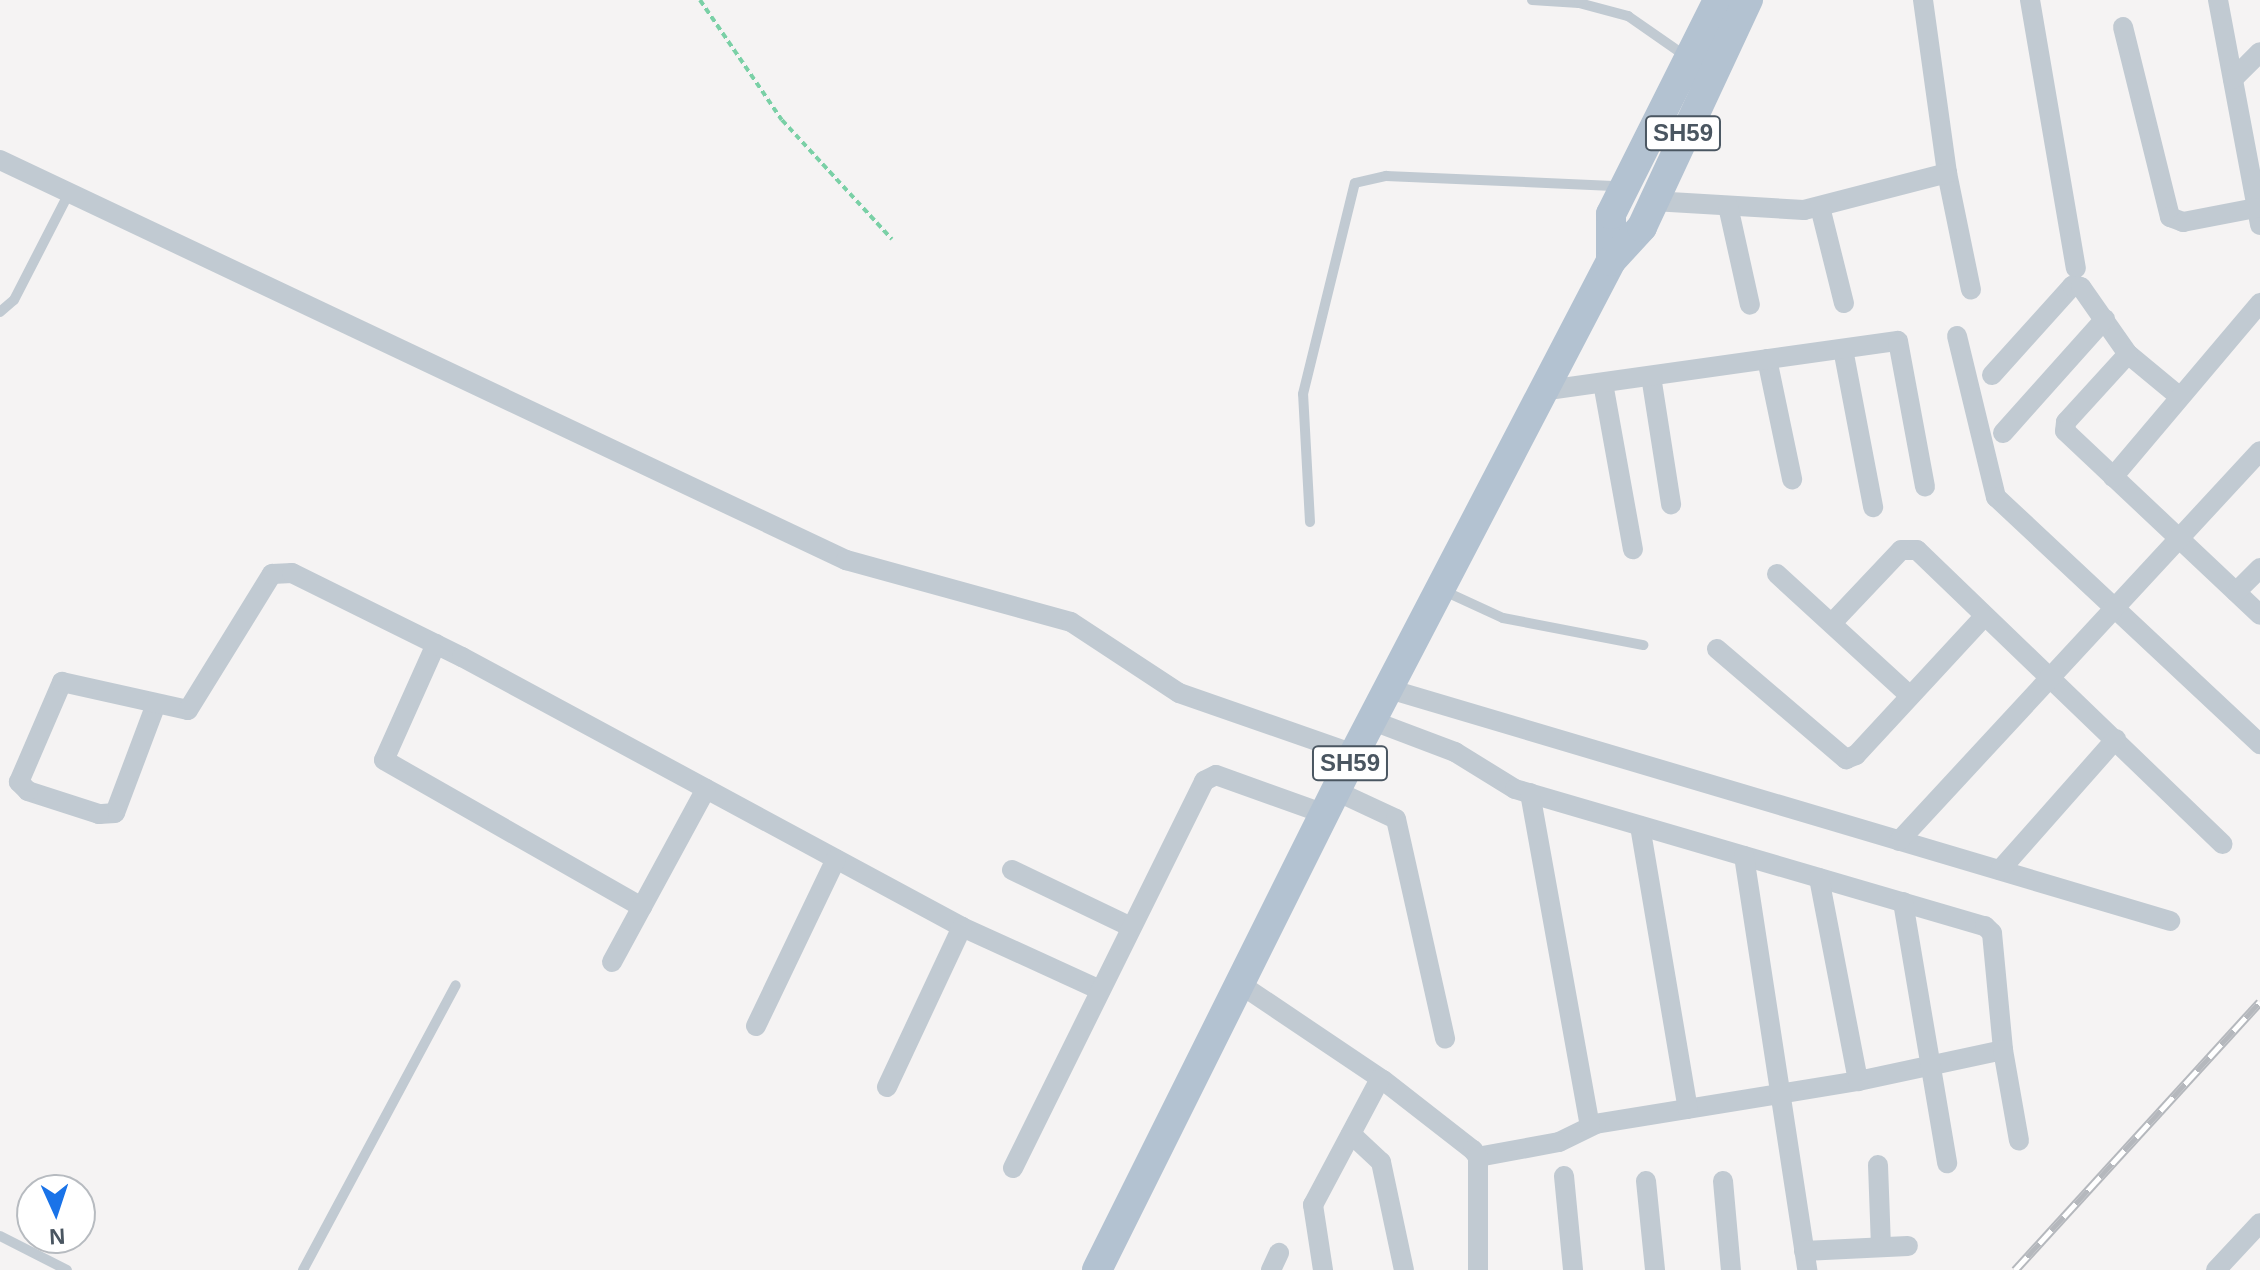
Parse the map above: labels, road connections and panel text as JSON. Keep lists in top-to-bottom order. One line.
{"streets":{"main road":["SH59"]},"north":"bottom"}
